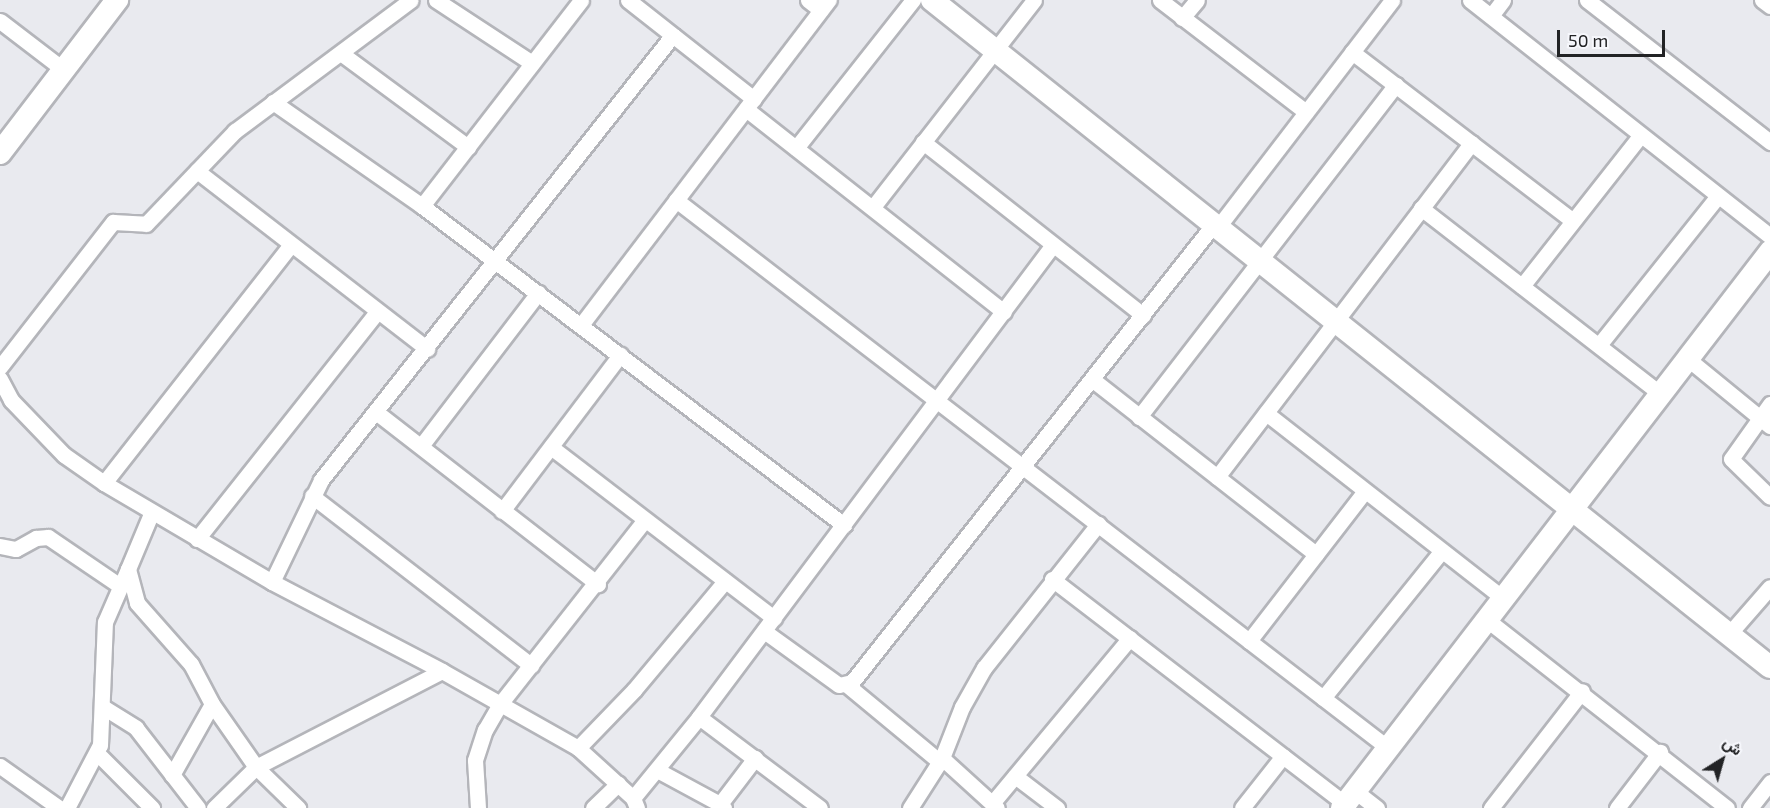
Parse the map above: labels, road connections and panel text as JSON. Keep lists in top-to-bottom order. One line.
{"scale_bar":"50 m","north":"top right"}
